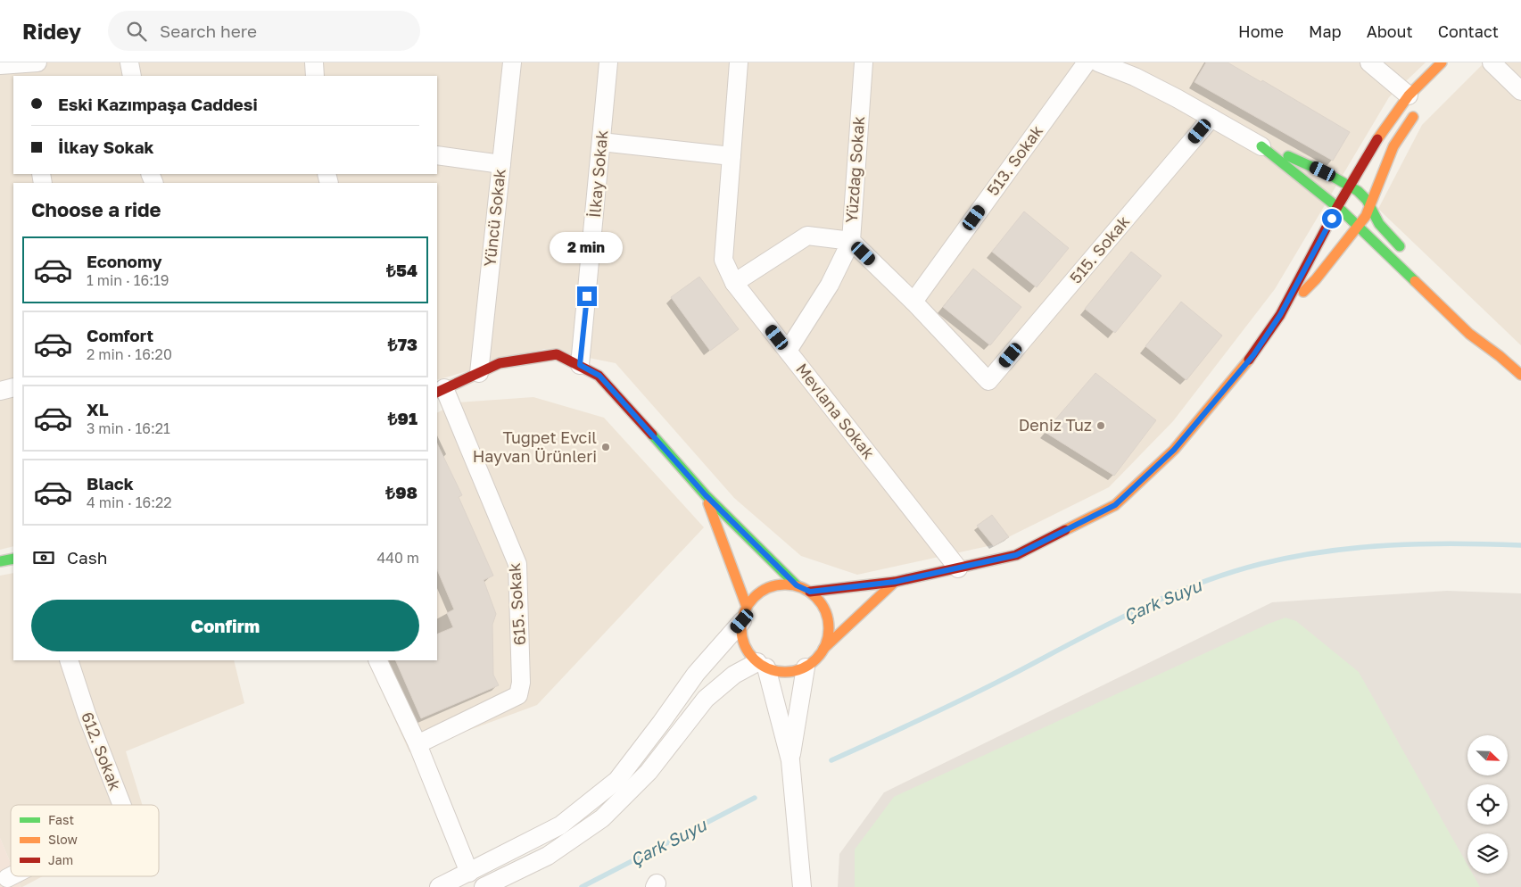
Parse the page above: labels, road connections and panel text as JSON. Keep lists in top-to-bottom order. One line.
{"streets":{"street":["513. Sokak","Yüzdağ Sokak","İlkay Sokak","Yüncü Sokak","515. Sokak","Mevlana Sokak","615. Sokak","612. Sokak"]},"crossings":[["513. Sokak","Yüzdağ Sokak"],["Yüzdağ Sokak","515. Sokak"]],"water":["Çark Suyu"],"places":["Deniz Tuz","Tuğpet Evcil Hayvan Ürünleri"],"legend":["Fast","Slow","Jam"],"north":"bottom right","page":{"header":"Ridey","search":"Search here","nav":["Home","Map","About","Contact"],"banner":["Eski Kazımpaşa Caddesi","İlkay Sokak"],"heading":"Choose a ride","bubble":"2 min","list":[{"name":"Economy","note":"1 min · 16:19","value":"₺54"},{"name":"Comfort","note":"2 min · 16:20","value":"₺73"},{"name":"XL","note":"3 min · 16:21","value":"₺91"},{"name":"Black","note":"4 min · 16:22","value":"₺98"}],"pay":["Cash","440 m"],"buttons":"Confirm"}}
